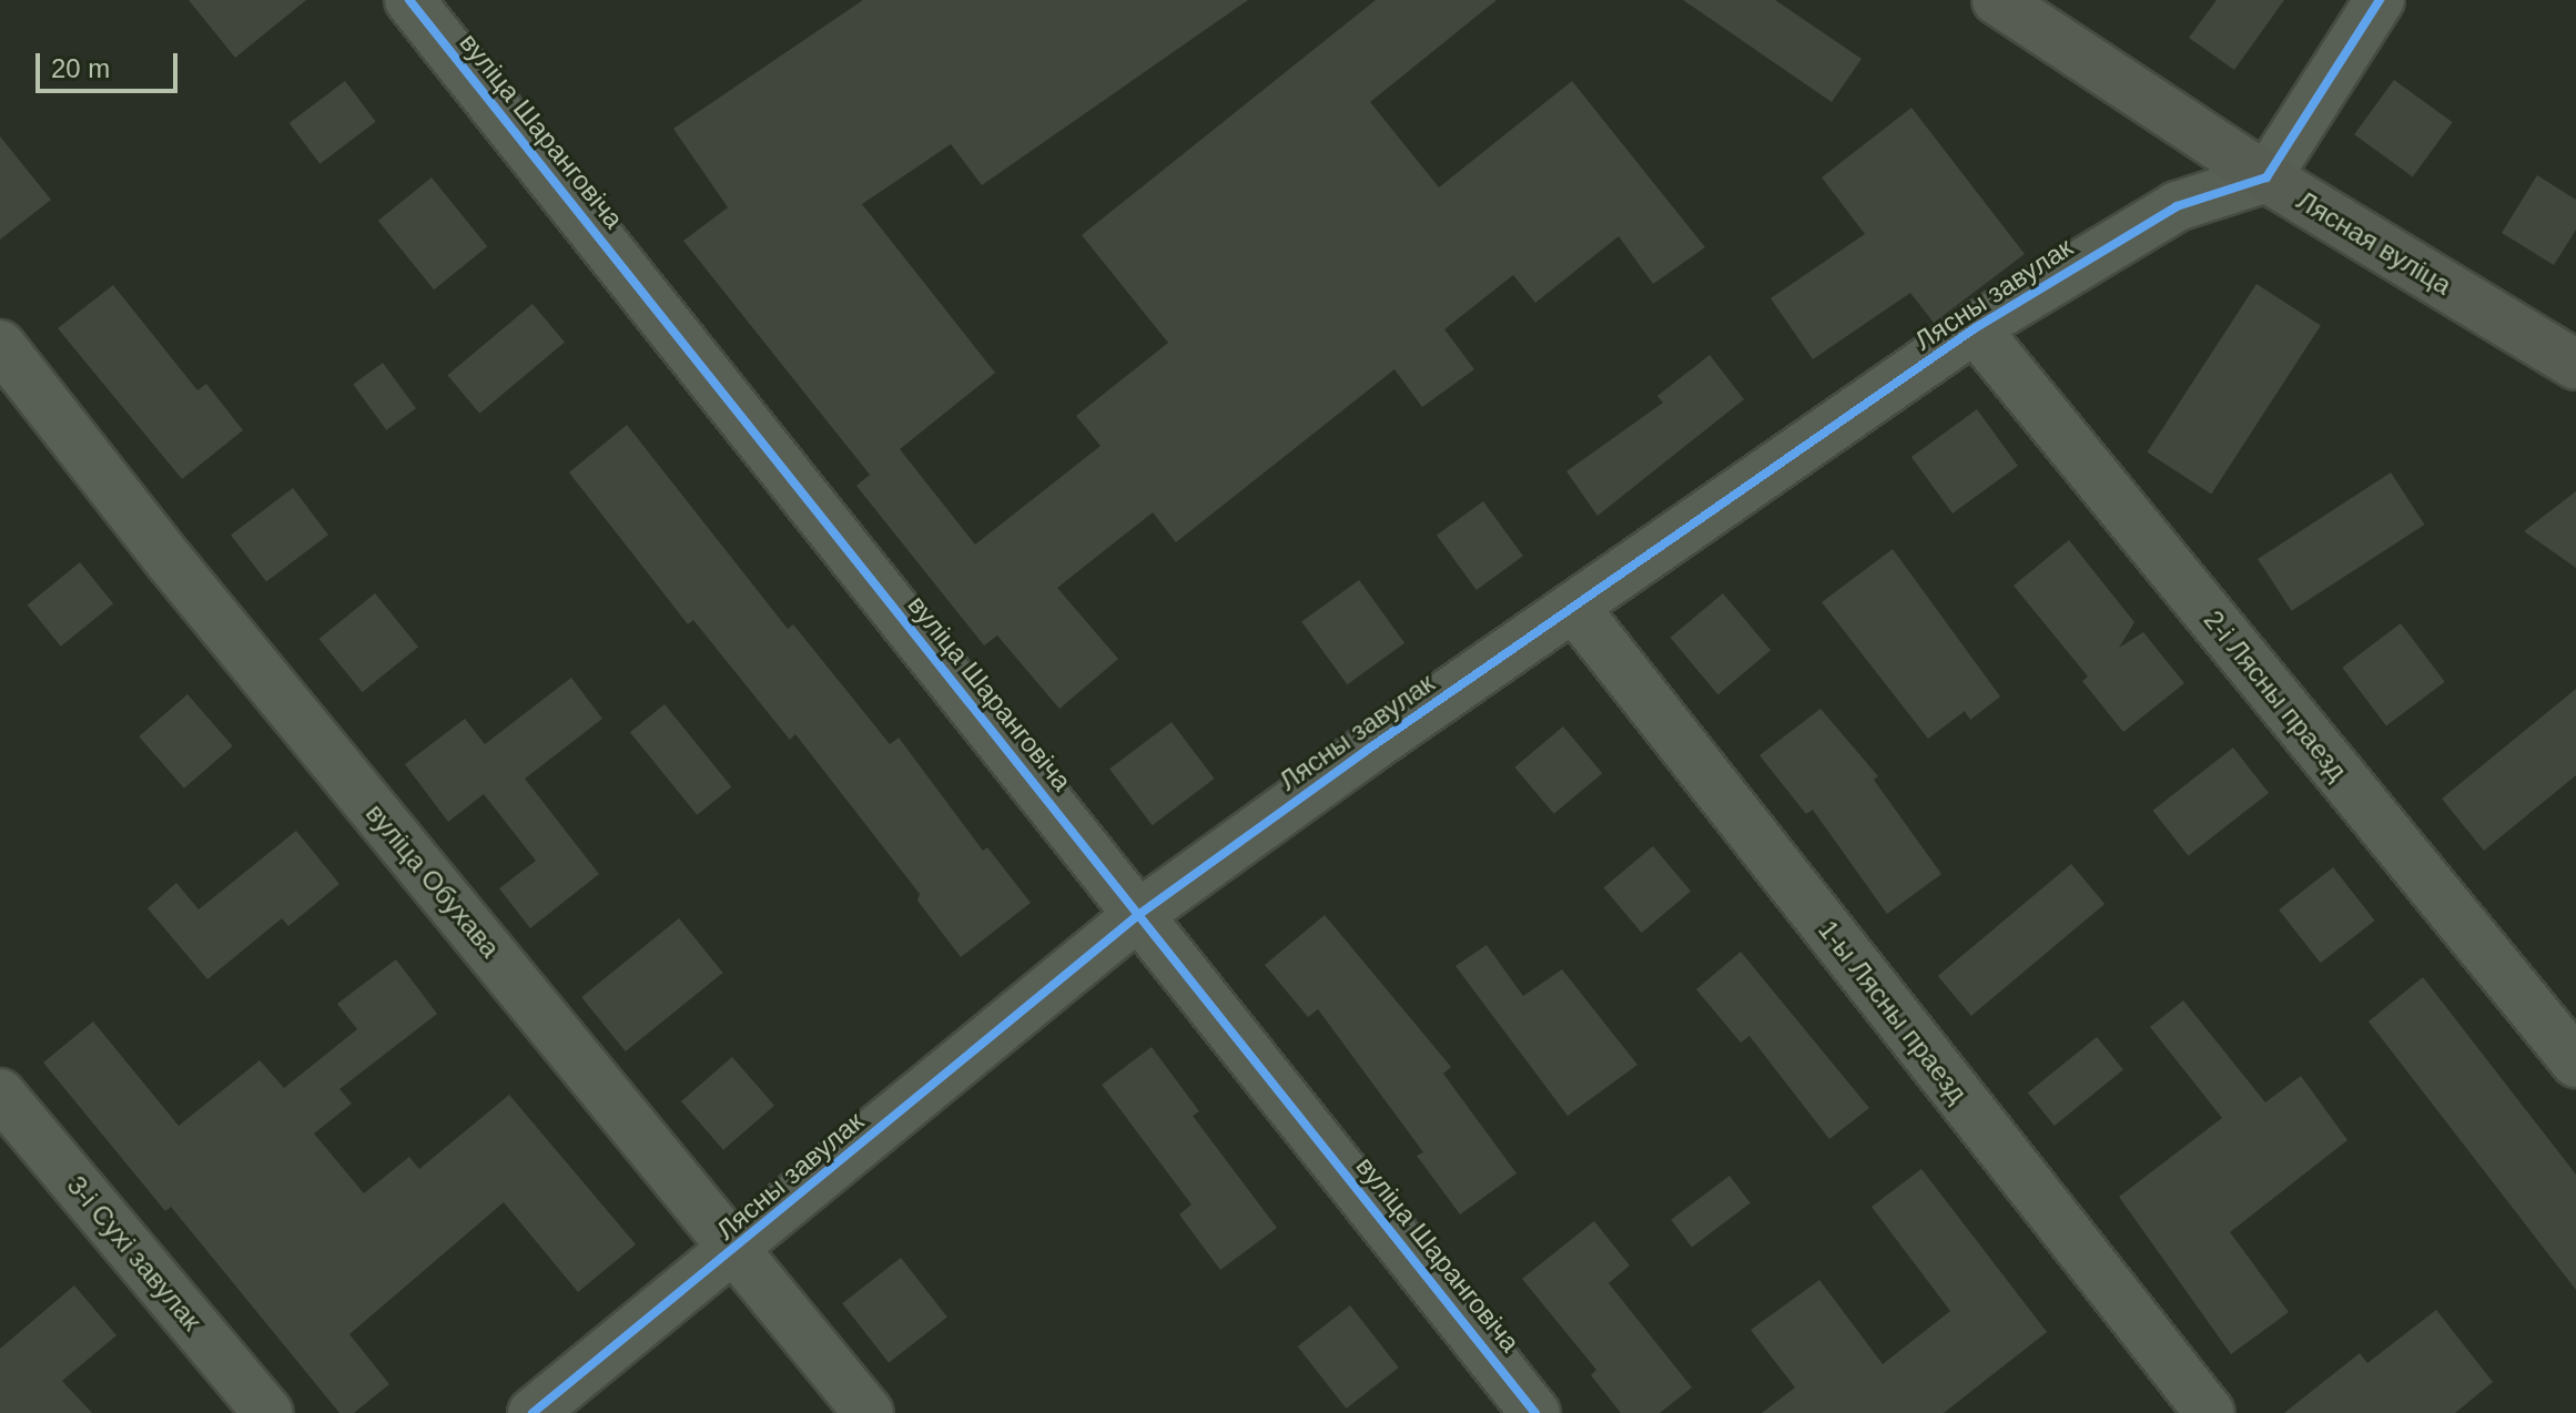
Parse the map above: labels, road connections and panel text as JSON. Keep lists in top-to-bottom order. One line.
{"streets":{"main road":["Лясная вуліца"],"street":["вуліца Шаранговіча","Лясны завулак","2-і Лясны праезд","вуліца Обухава","1-ы Лясны праезд","3-і Сухі завулак"]},"crossings":[["вуліца Шаранговіча","Лясны завулак"],["Лясная вуліца","Лясны завулак"],["Лясны завулак","2-і Лясны праезд"],["Лясны завулак","вуліца Обухава"],["Лясны завулак","1-ы Лясны праезд"]],"scale_bar":"20 m"}
